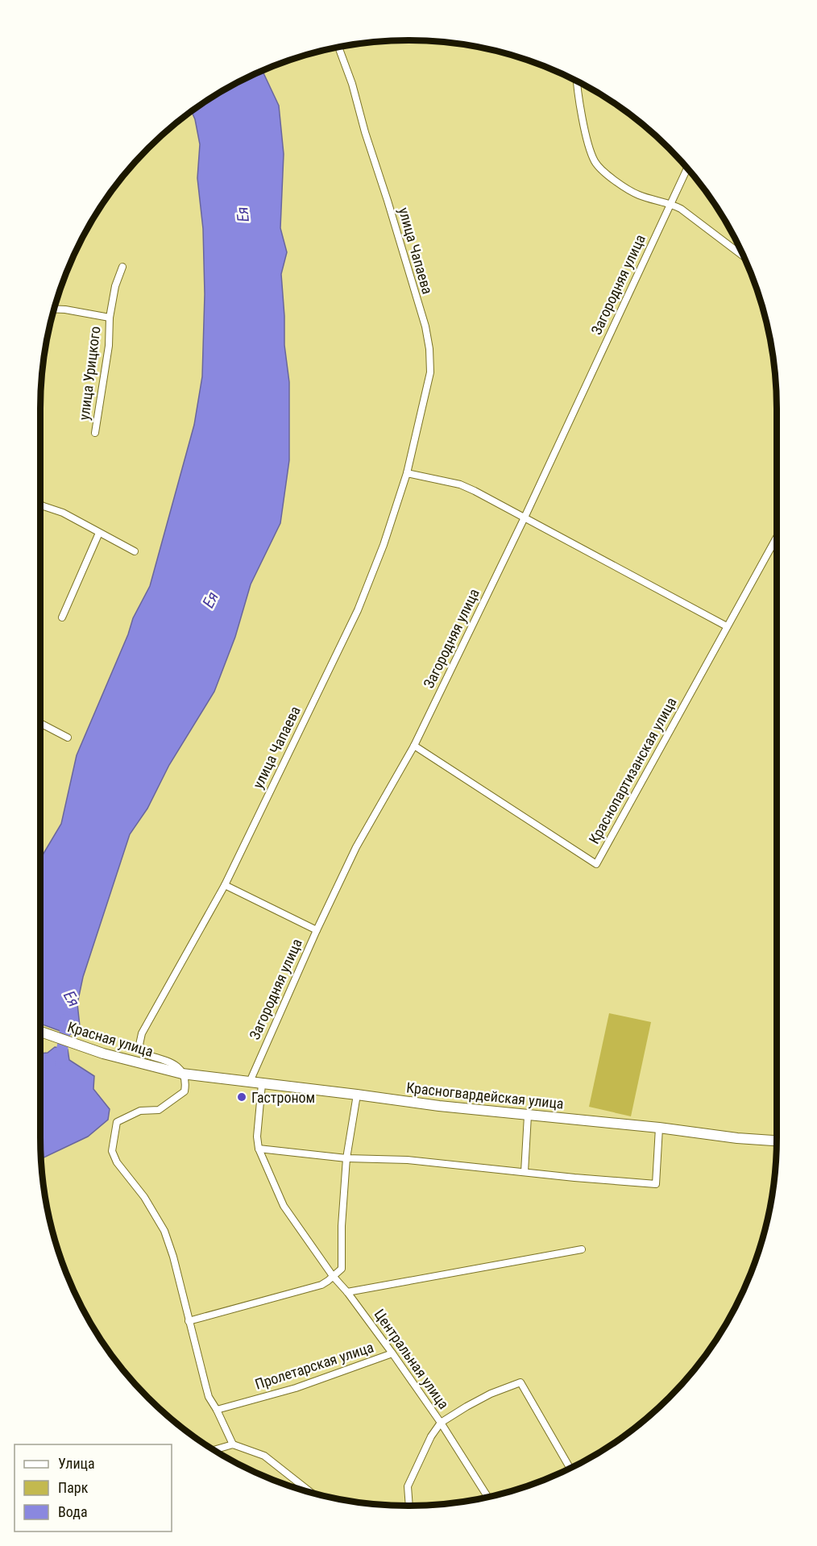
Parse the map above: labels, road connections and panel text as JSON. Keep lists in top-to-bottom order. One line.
{"streets":{"street":["улица Чапаева","Загородняя улица","улица Урицкого","Краснопартизанская улица","Красная улица","Красногвардейская улица","Центральная улица","Пролетарская улица"]},"crossings":[["улица Чапаева","Красная улица"],["улица Чапаева","Красногвардейская улица"],["Загородняя улица","Краснопартизанская улица"],["Загородняя улица","Красногвардейская улица"],["Красная улица","Красногвардейская улица"],["Красногвардейская улица","Центральная улица"],["Центральная улица","Пролетарская улица"]],"water":["Ея"],"places":["Гастроном"],"legend":["Улица","Парк","Вода"]}
